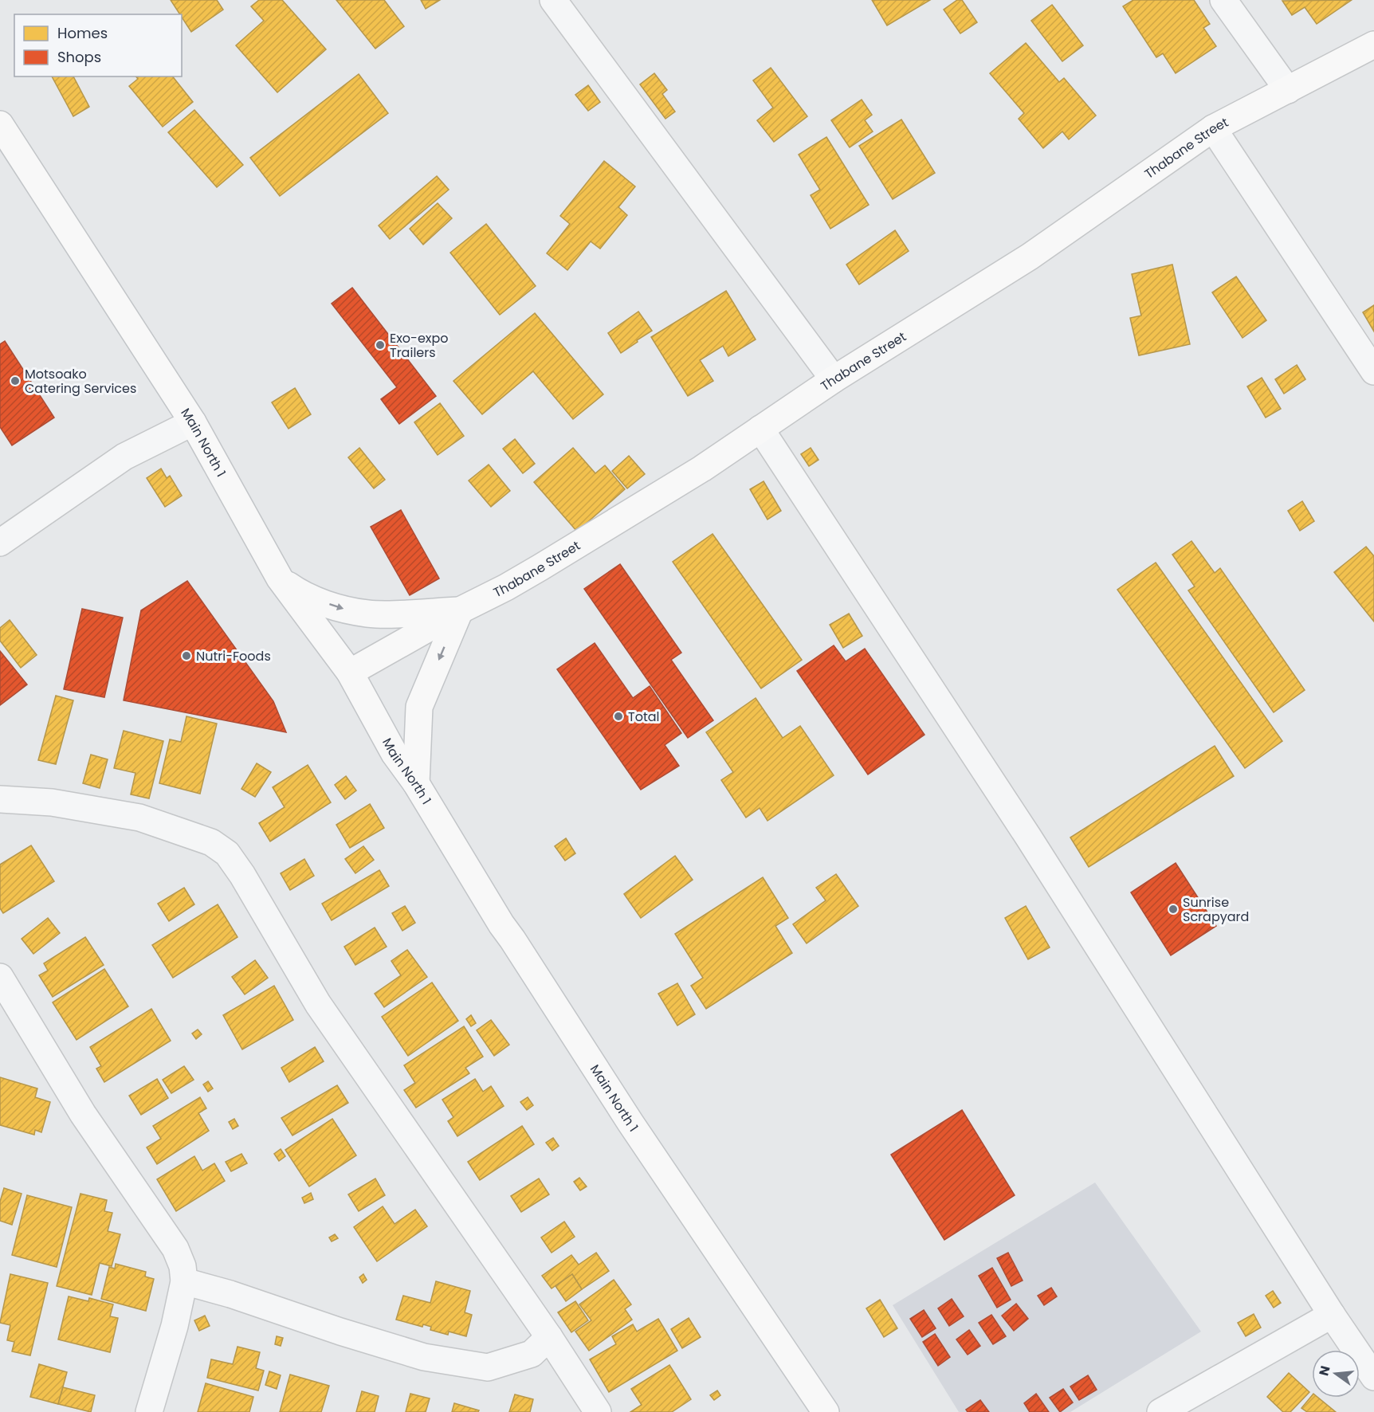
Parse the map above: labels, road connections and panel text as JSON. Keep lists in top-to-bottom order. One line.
{"streets":{"main road":["Thabane Street","Main North 1"]},"crossings":[["Thabane Street","Main North 1"]],"places":["Exo-expo Trailers","Motsoako Catering Services","Nutri-Foods","Total","Sunrise Scrapyard"],"legend":["Homes","Shops"],"north":"left"}
